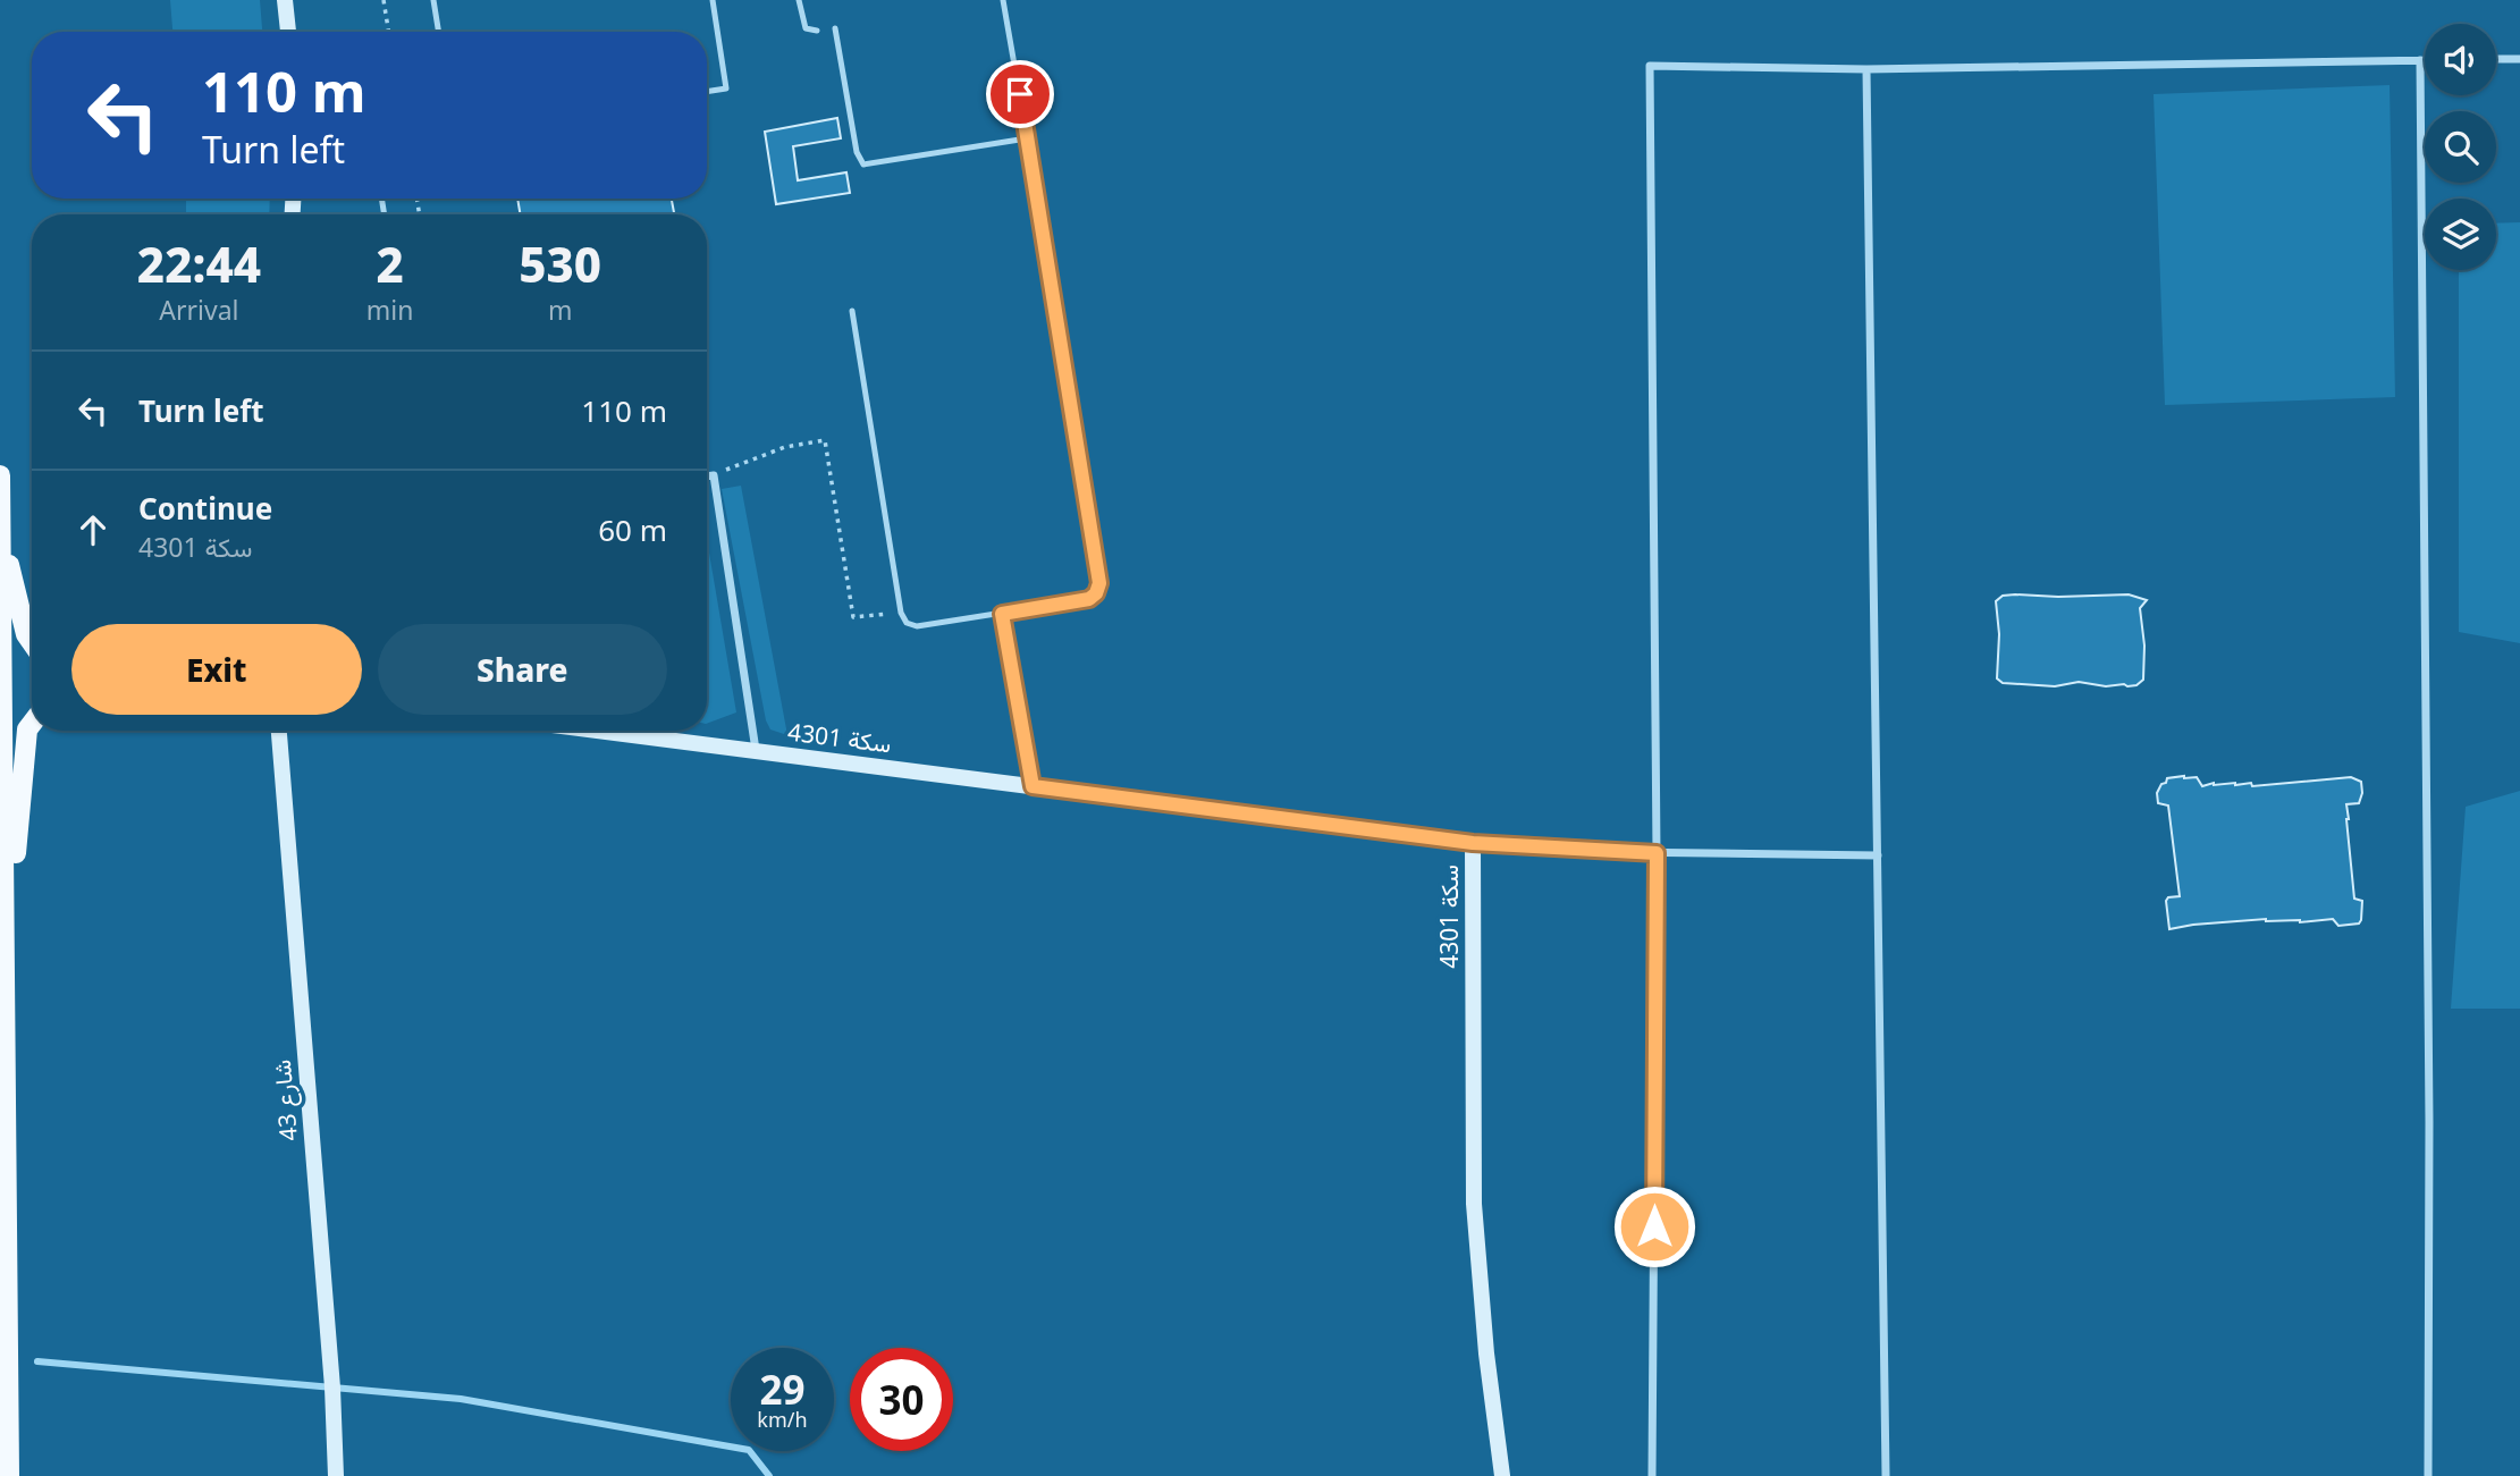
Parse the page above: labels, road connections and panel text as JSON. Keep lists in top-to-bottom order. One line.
{"streets":{"street":["سكة 4301","شارع 43"]},"page":{"turn":["110 m","Turn left"],"eta":["22:44","Arrival","2","min","530","m"],"list":[{"name":"Turn left","value":"110 m"},{"name":"Continue","note":"سكة 4301","value":"60 m"}],"buttons":["Exit","Share"],"speed":"29 km/h","limit":"30"}}
